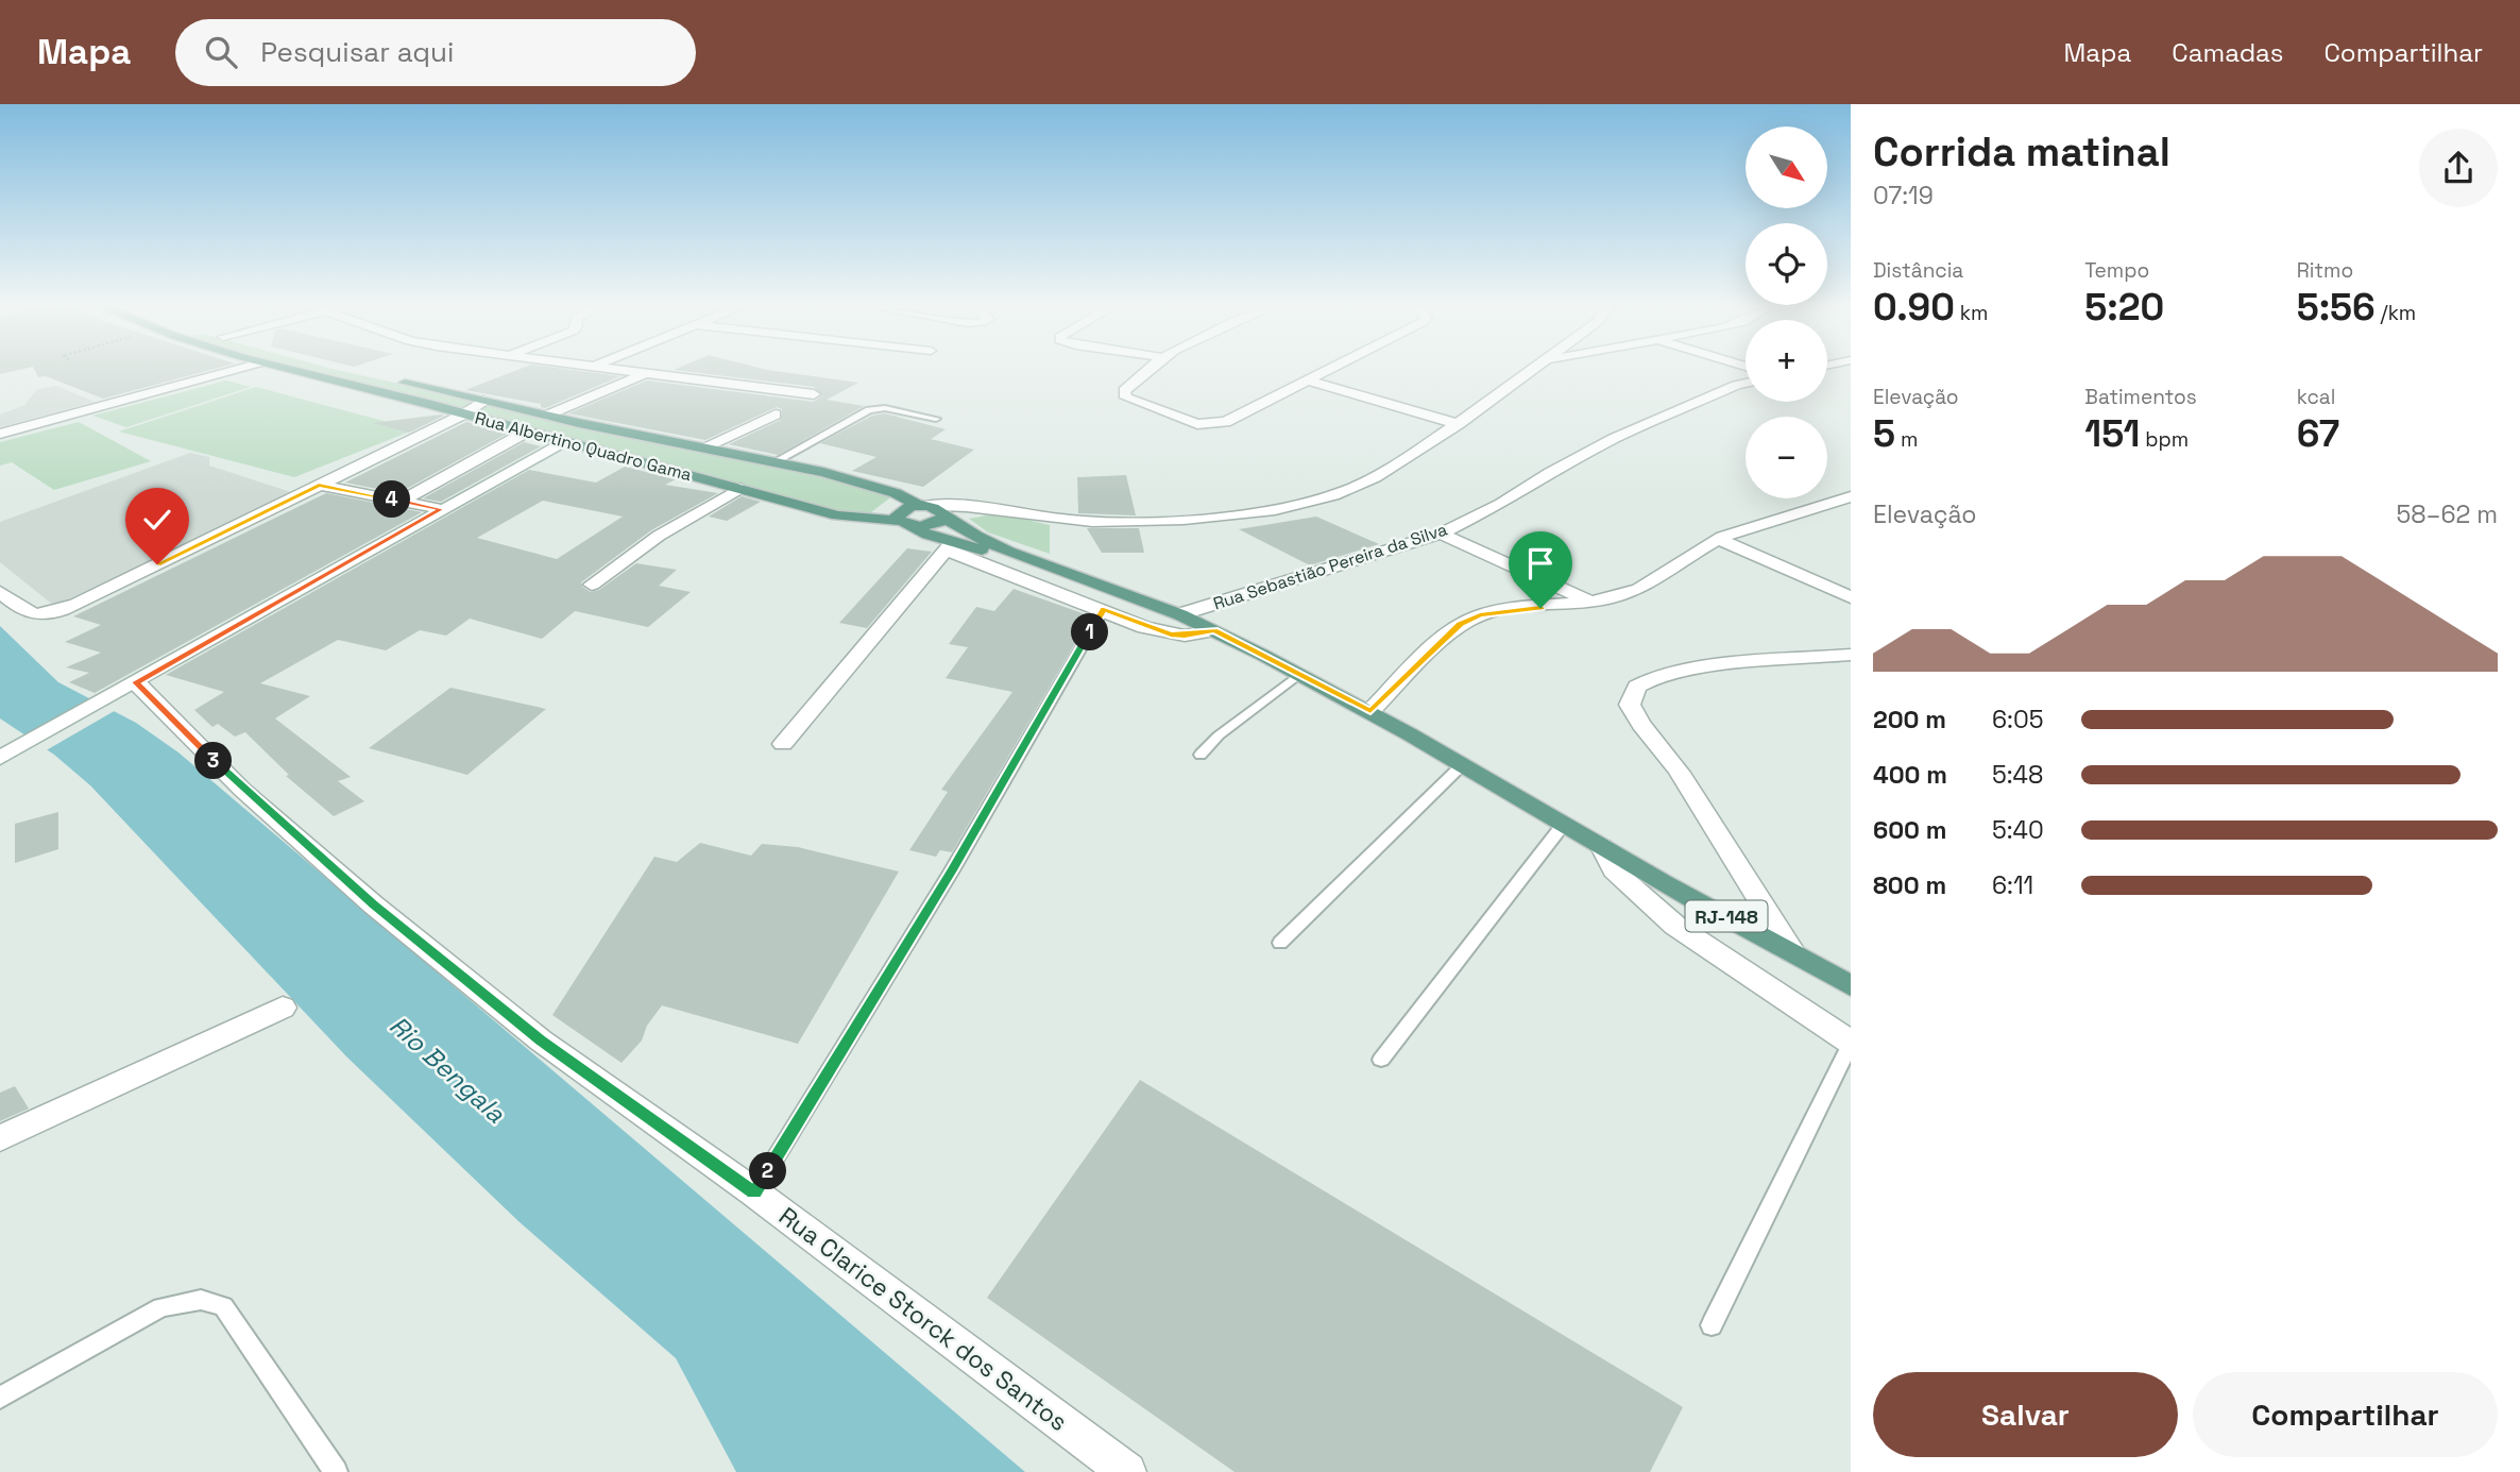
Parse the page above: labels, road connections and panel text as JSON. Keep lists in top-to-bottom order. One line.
{"streets":{"main road":["Rua Albertino Quadro Gama","RJ-148"],"street":["Rua Sebastião Pereira da Silva","Rua Clarice Storck dos Santos"]},"crossings":[["Rua Albertino Quadro Gama","RJ-148"],["Rua Sebastião Pereira da Silva","RJ-148"]],"water":["Rio Bengala"],"north":"bottom right","page":{"header":"Mapa","search":"Pesquisar aqui","nav":["Mapa","Camadas","Compartilhar"],"heading":["Corrida matinal","07:19"],"map_buttons":["+","−"],"stats":[["Distância","0.90 km"],["Tempo","5:20"],["Ritmo","5:56 /km"],["Elevação","5 m"],["Batimentos","151 bpm"],["kcal","67"]],"pins":["4","1","3","2"],"chart":["Elevação","58–62 m"],"list":[{"name":"200 m","note":"6:05"},{"name":"400 m","note":"5:48"},{"name":"600 m","note":"5:40"},{"name":"800 m","note":"6:11"}],"buttons":["Salvar","Compartilhar"]}}
